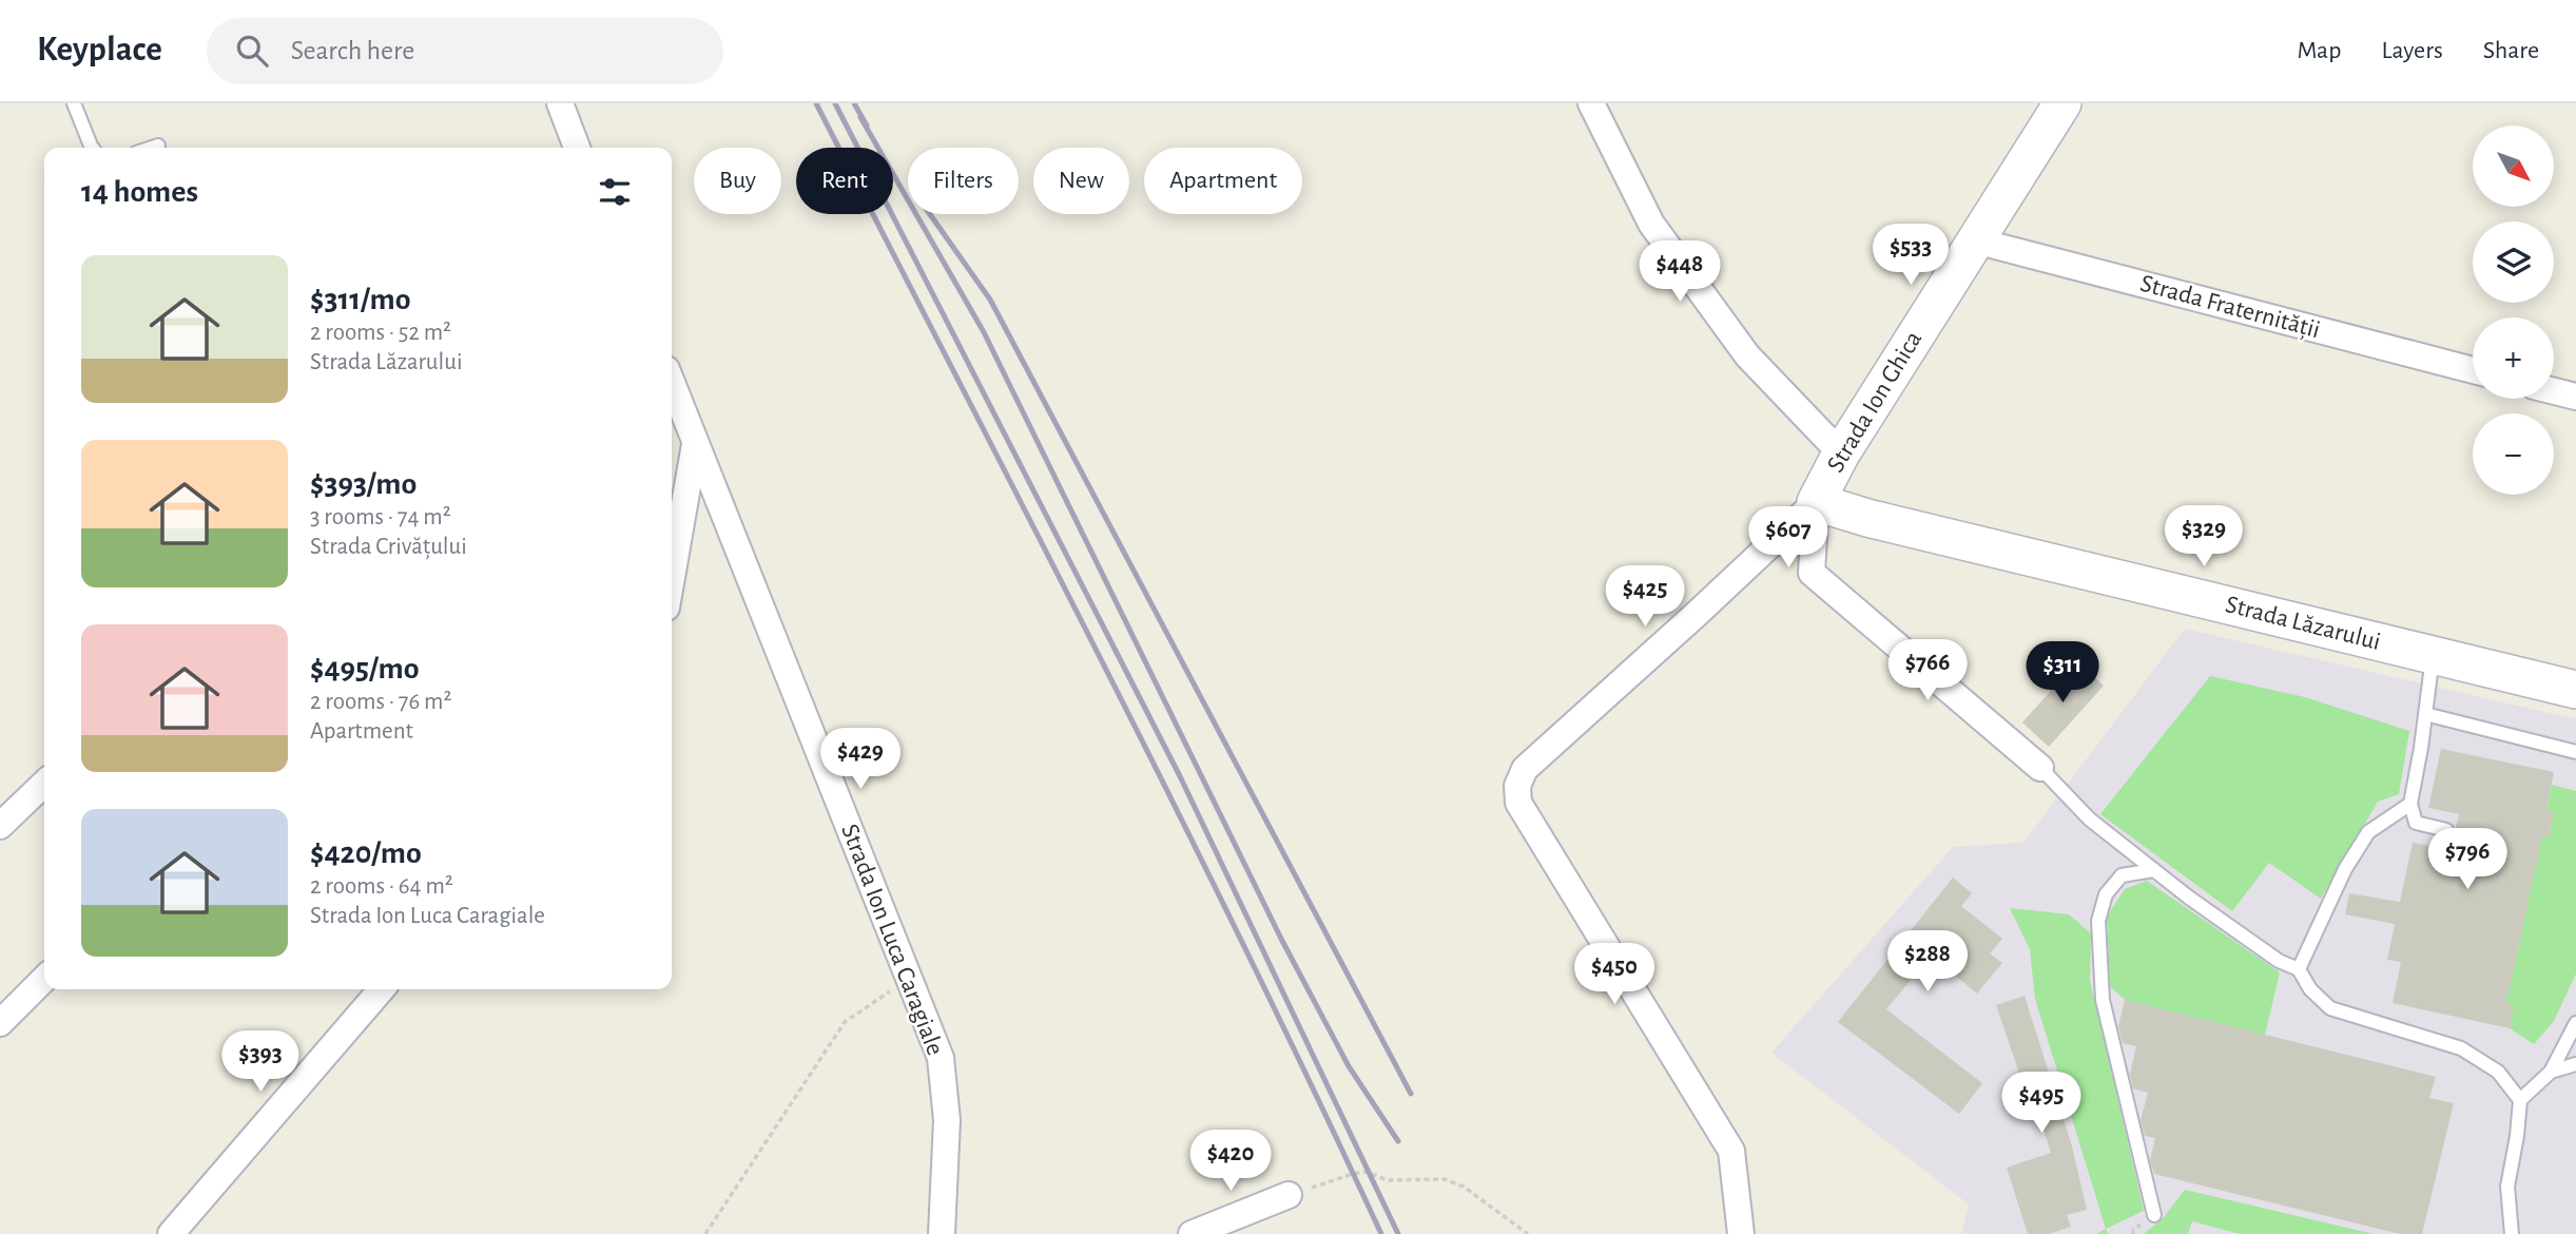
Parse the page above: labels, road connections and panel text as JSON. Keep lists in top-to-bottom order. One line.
{"streets":{"street":["Strada Fraternității","Strada Ion Ghica","Strada Lăzarului","Strada Ion Luca Caragiale"]},"crossings":[["Strada Fraternității","Strada Ion Ghica"],["Strada Ion Ghica","Strada Lăzarului"]],"north":"bottom right","page":{"header":"Keyplace","search":"Search here","nav":["Map","Layers","Share"],"map_buttons":["+","−"],"chip":["Buy","Rent","Filters","New","Apartment"],"heading":"14 homes","price":["$533","$448","$329","$607","$425","$766","$311","$429","$796","$288","$450","$393","$495","$420"],"list":[{"name":"$311/mo","note":"2 rooms · 52 m² · Strada Lăzarului"},{"name":"$393/mo","note":"3 rooms · 74 m² · Strada Crivățului"},{"name":"$495/mo","note":"2 rooms · 76 m² · Apartment"},{"name":"$420/mo","note":"2 rooms · 64 m² · Strada Ion Luca Caragiale"}]}}
